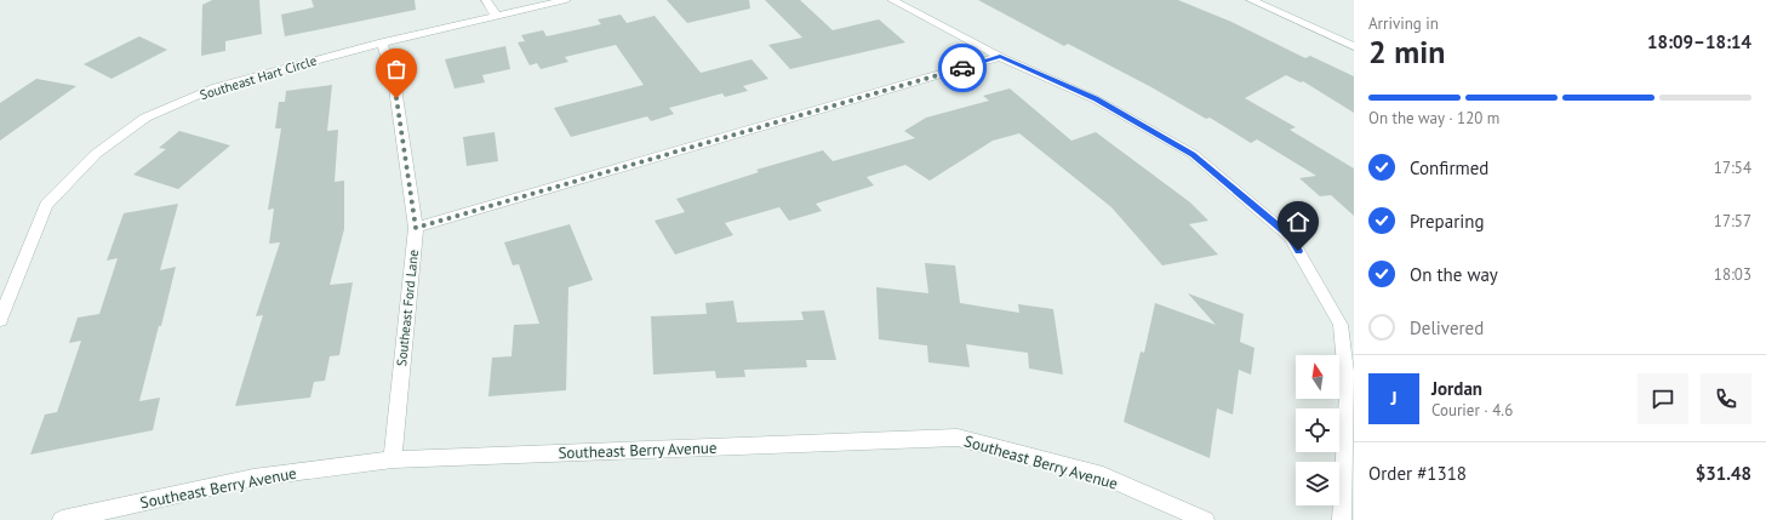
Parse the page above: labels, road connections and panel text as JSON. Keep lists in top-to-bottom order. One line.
{"streets":{"street":["Southeast Hart Circle","Southeast Ford Lane","Southeast Berry Avenue"]},"crossings":[["Southeast Hart Circle","Southeast Ford Lane"],["Southeast Ford Lane","Southeast Berry Avenue"]],"north":"top","page":{"heading":["2 min","Arriving in","18:09–18:14"],"panel":["Jordan","Courier · 4.6","Order #1318","$31.48"],"bar":"On the way · 120 m","list":[["Confirmed","17:54"],["Preparing","17:57"],["On the way","18:03"],"Delivered"],"round":"J"}}
